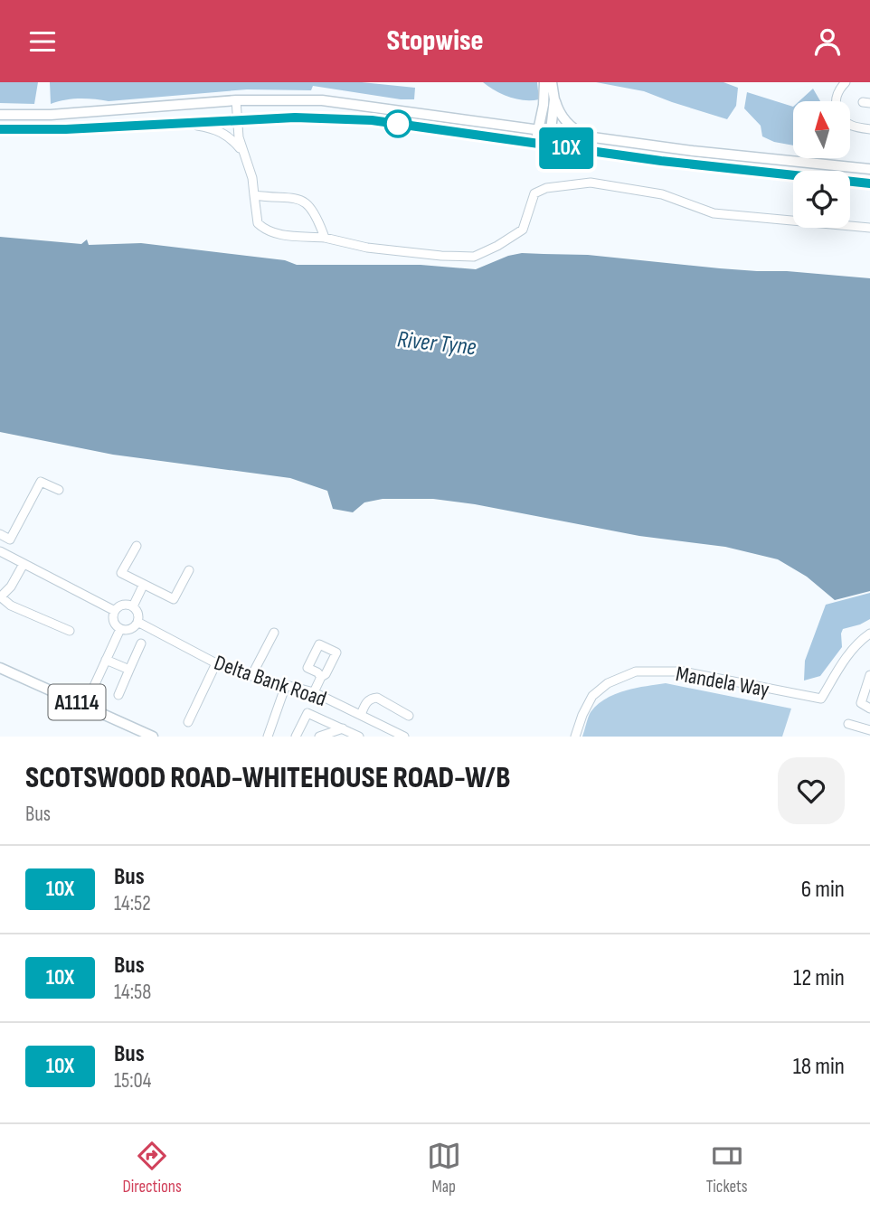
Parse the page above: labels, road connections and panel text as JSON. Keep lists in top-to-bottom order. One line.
{"streets":{"main road":["A1114"],"street":["Delta Bank Road","Mandela Way"]},"water":["River Tyne"],"lines":["bus line 10X"],"north":"top","page":{"header":"Stopwise","on_map":"10X","heading":["SCOTSWOOD ROAD-WHITEHOUSE ROAD-W/B","Bus"],"list":[{"mark":"10X","name":"Bus","note":"14:52","value":"6 min"},{"mark":"10X","name":"Bus","note":"14:58","value":"12 min"},{"mark":"10X","name":"Bus","note":"15:04","value":"18 min"}],"tabs":["Directions","Map","Tickets"]}}
